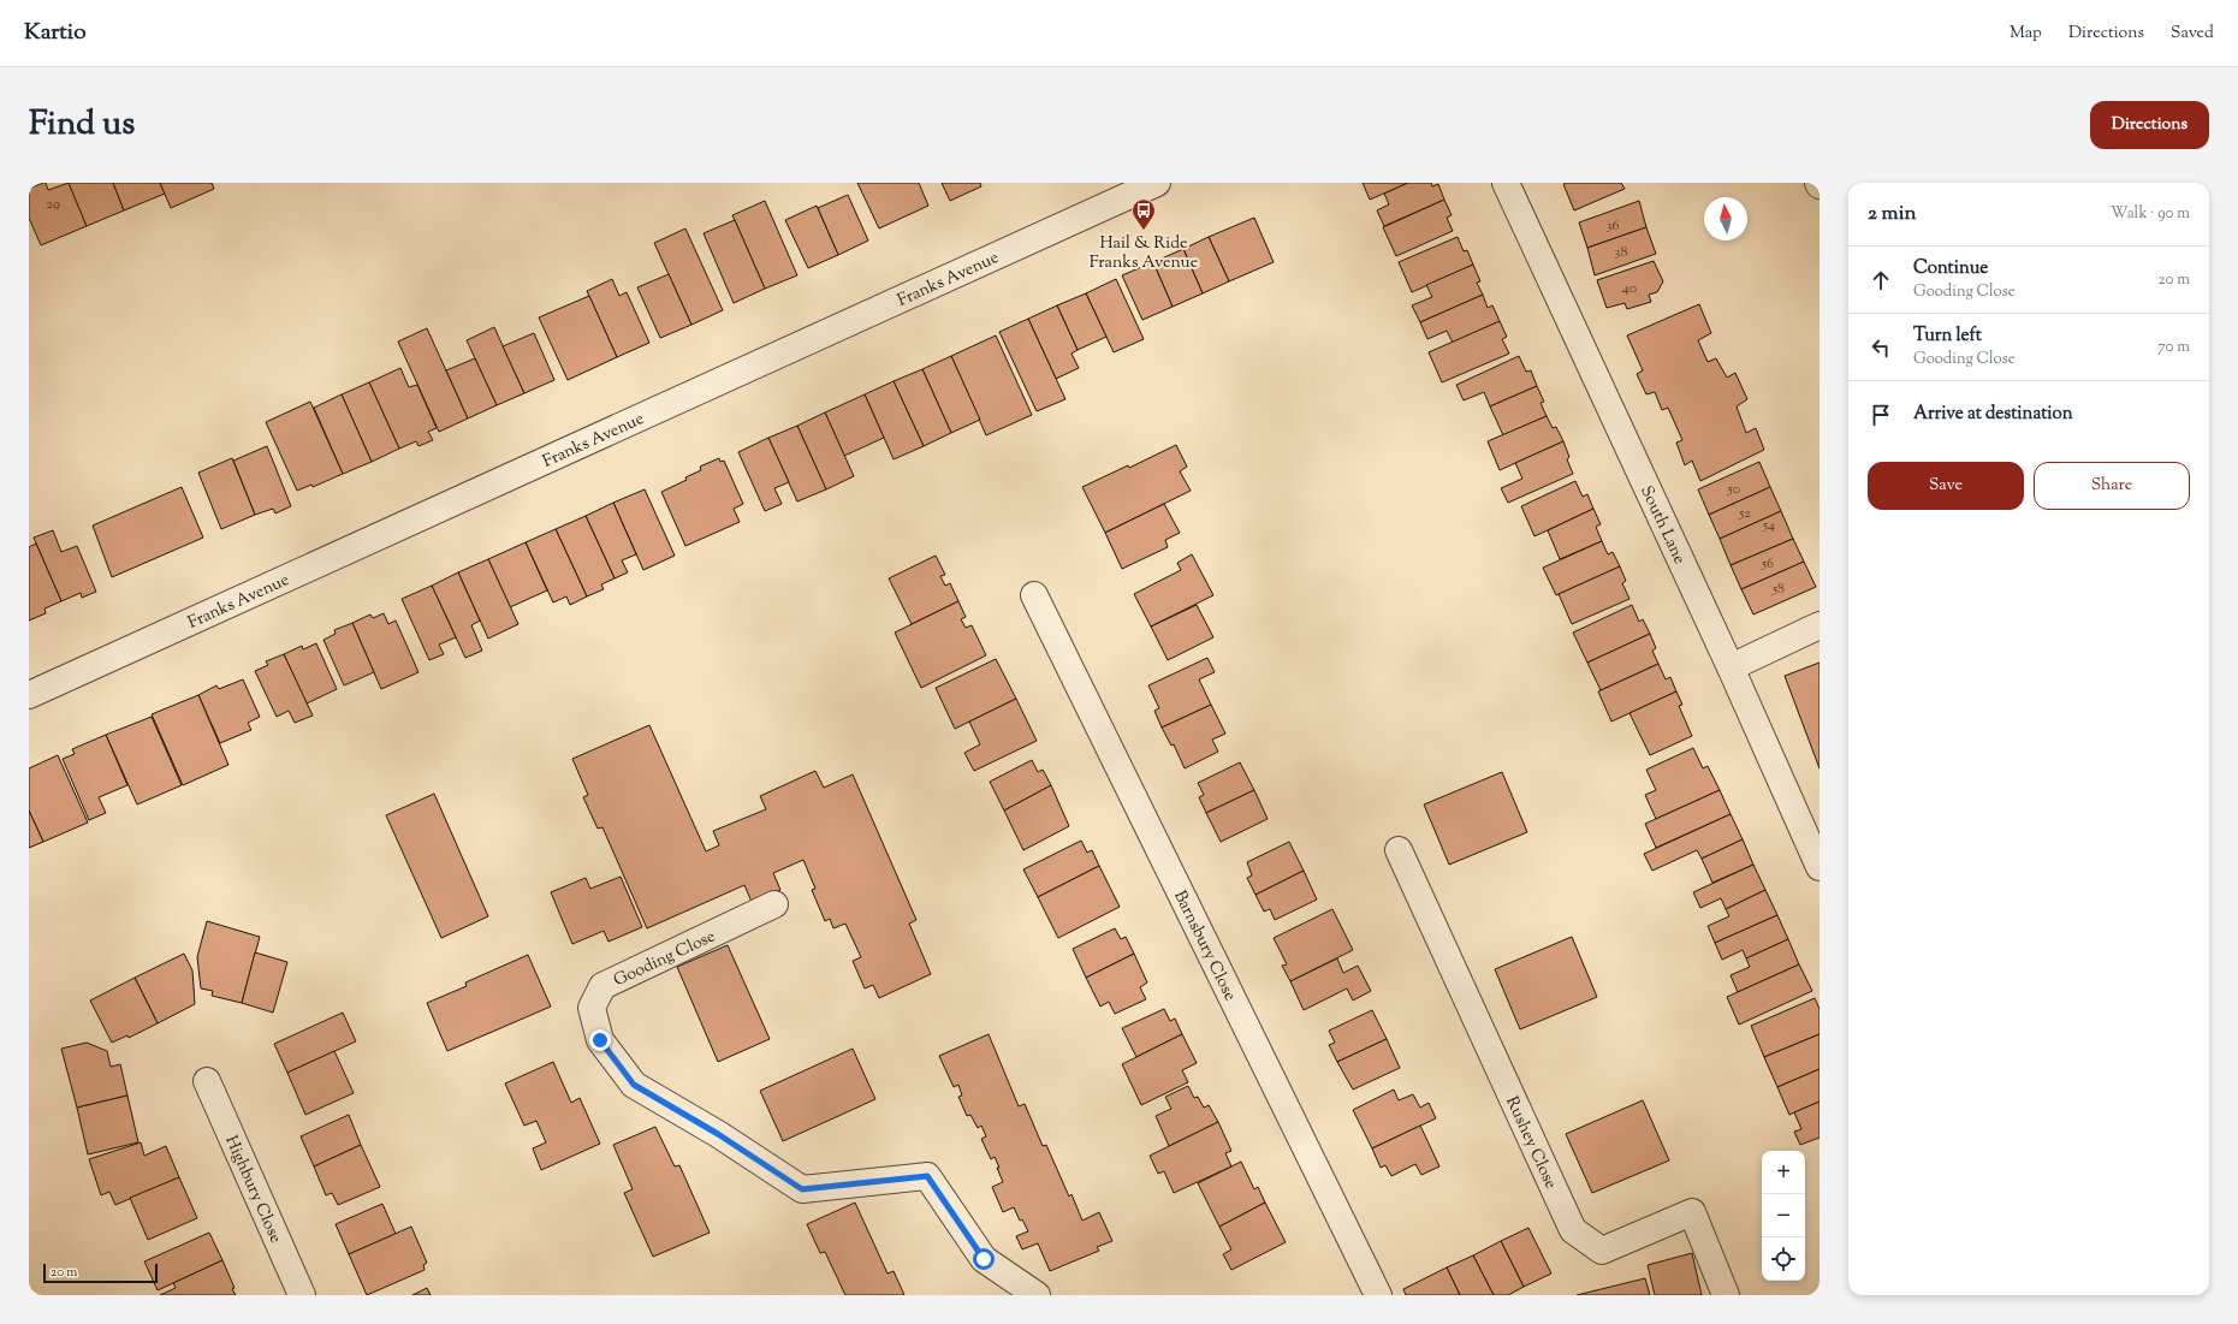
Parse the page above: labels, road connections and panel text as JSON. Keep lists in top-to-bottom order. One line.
{"streets":{"street":["Franks Avenue","South Lane","Barnsbury Close","Gooding Close","Rushey Close","Highbury Close"]},"places":{"bus stop":["Hail & Ride Franks Avenue"]},"house_numbers":["29","36","38","40","50","52","54","56","58"],"scale_bar":"20 m","north":"top","page":{"header":"Kartio","nav":["Map","Directions","Saved"],"title":"Find us","buttons":["Directions",["Save","Share"]],"heading":["2 min","Walk · 90 m"],"list":[["Continue","Gooding Close","20 m"],["Turn left","Gooding Close","70 m"],"Arrive at destination"],"map_buttons":["+","−"],"scale":"20 m"}}
